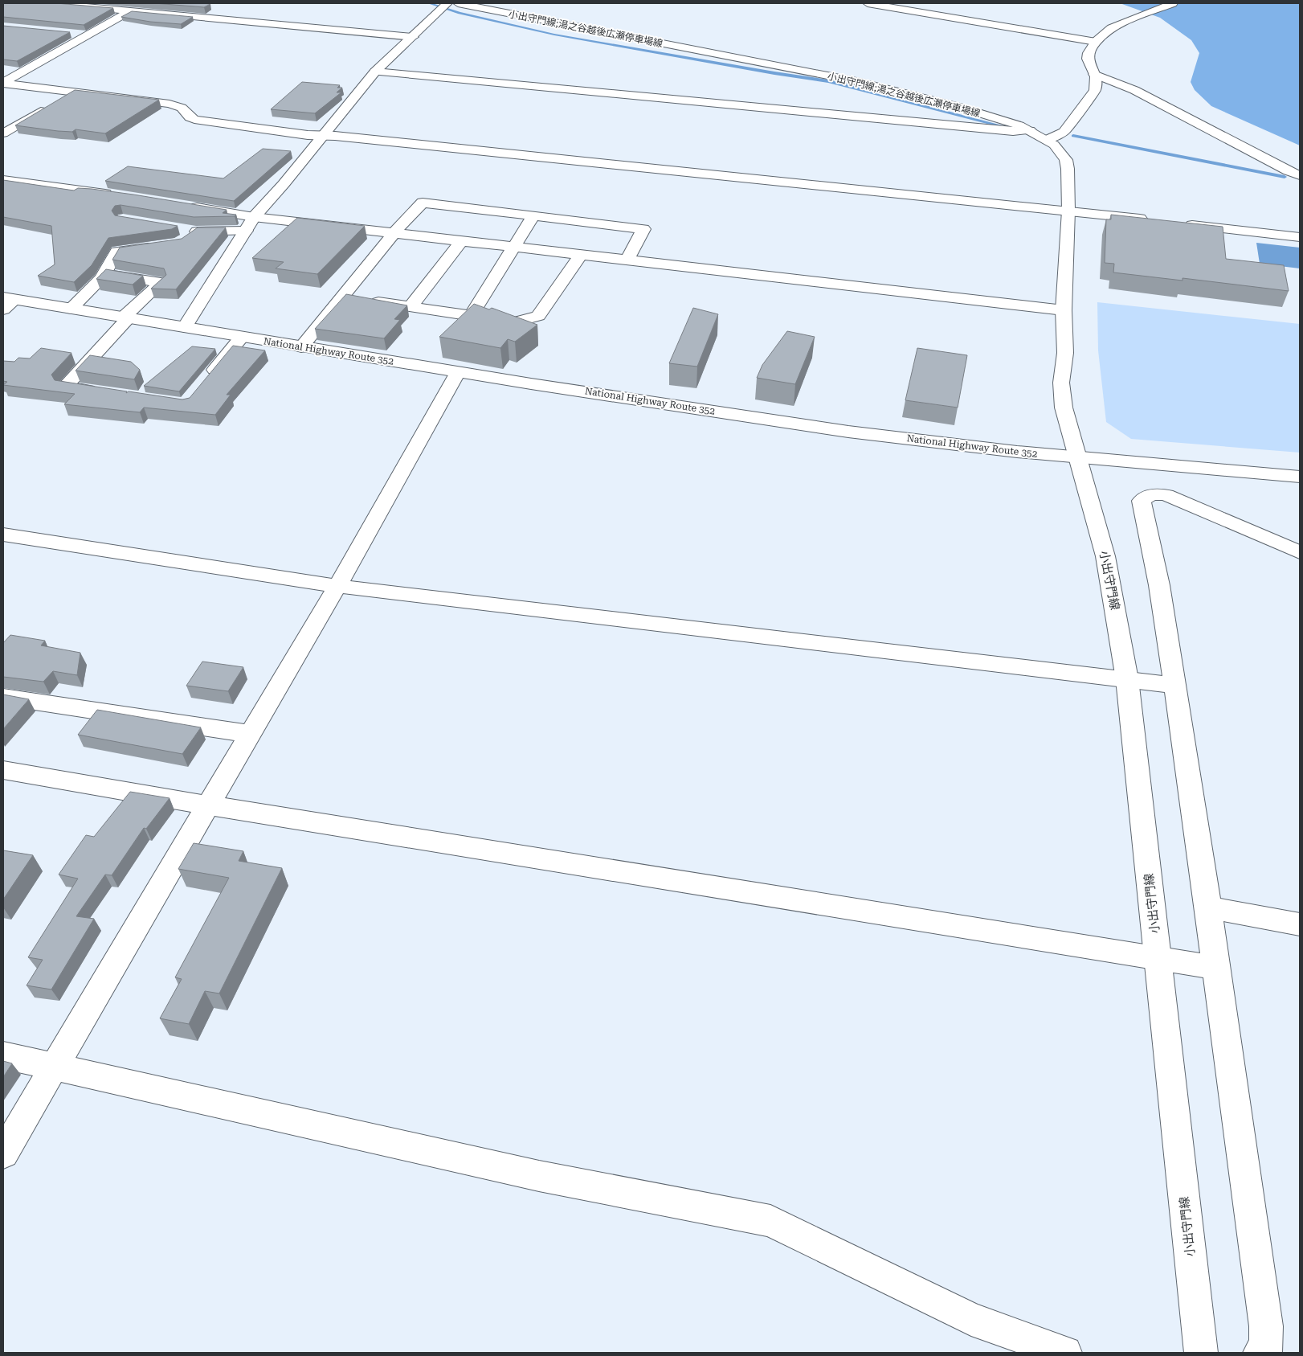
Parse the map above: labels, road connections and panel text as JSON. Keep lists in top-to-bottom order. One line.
{"streets":{"main road":["小出守門線;湯之谷越後広瀬停車場線","National Highway Route 352","小出守門線"]},"crossings":[["小出守門線;湯之谷越後広瀬停車場線","National Highway Route 352"],["小出守門線;湯之谷越後広瀬停車場線","小出守門線"],["National Highway Route 352","小出守門線"]]}
